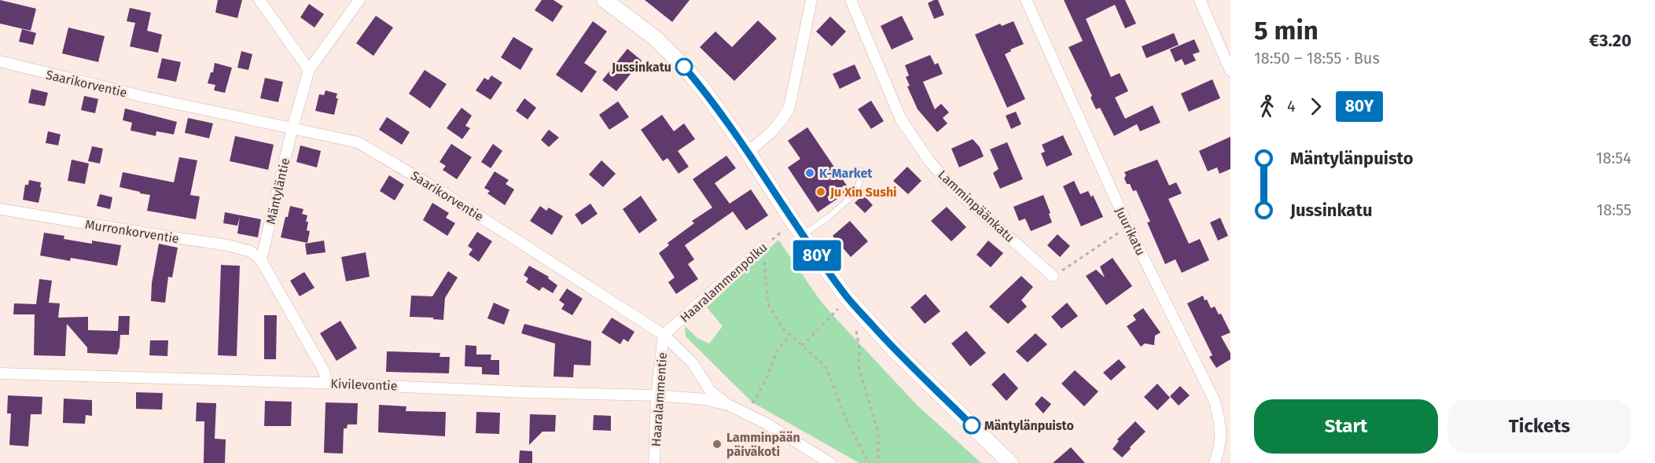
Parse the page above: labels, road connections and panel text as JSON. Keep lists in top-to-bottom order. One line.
{"streets":{"street":["Saarikorventie","Mäntyläntie","Lamminpäänkatu","Murronkorventie","Juurikatu","Haaralammenpolku","Kivilevontie","Haaralammentie"]},"crossings":[["Saarikorventie","Mäntyläntie"],["Saarikorventie","Haaralammenpolku"],["Saarikorventie","Kivilevontie"],["Saarikorventie","Haaralammentie"],["Mäntyläntie","Murronkorventie"],["Haaralammenpolku","Haaralammentie"],["Kivilevontie","Haaralammentie"]],"places":["Jussinkatu","K-Market","Ju Xin Sushi","Mäntylänpuisto","Lamminpään päiväkoti"],"lines":["bus line 80Y"],"page":{"on_map":"80Y","heading":["5 min","18:50 – 18:55 · Bus","€3.20"],"legs":["4","80Y"],"list":[{"name":"Mäntylänpuisto","value":"18:54"},{"name":"Jussinkatu","value":"18:55"}],"buttons":["Start","Tickets"]}}
